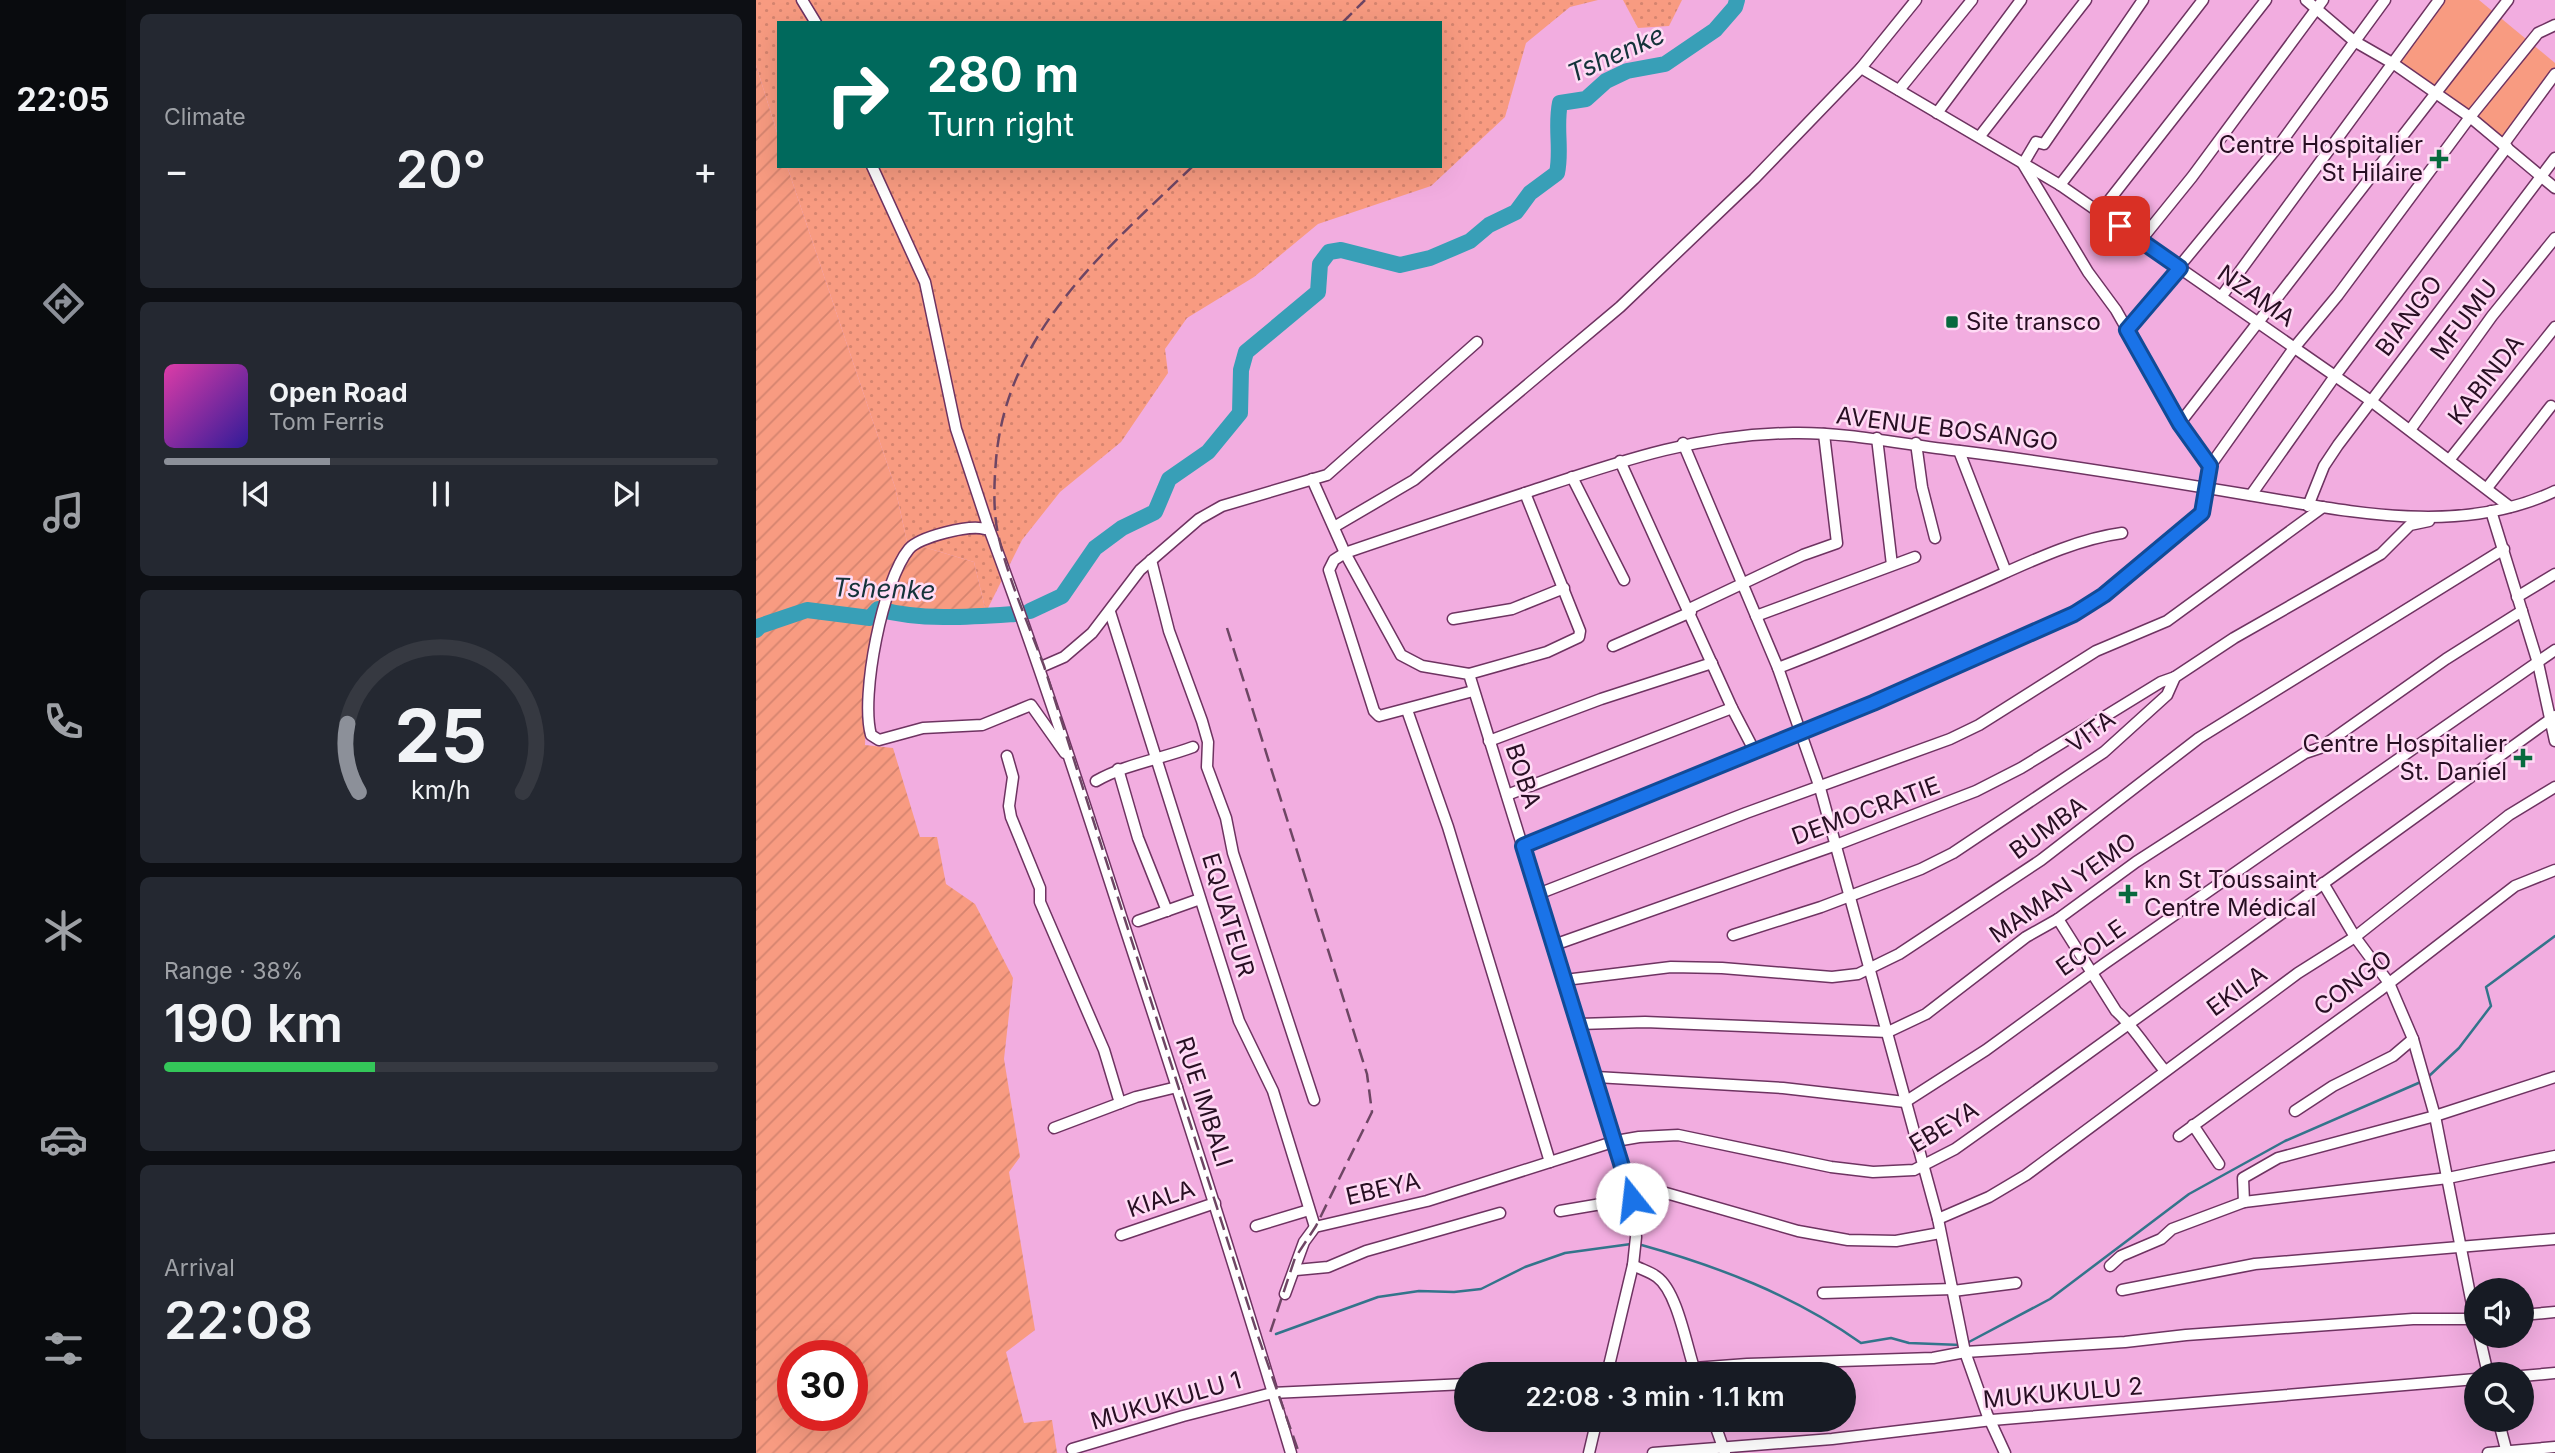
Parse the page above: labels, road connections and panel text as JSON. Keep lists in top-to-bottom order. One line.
{"streets":{"street":["NZAMA","BIANGO","MFUMU","KABINDA","AVENUE BOSANGO","VITA","BOBA","DEMOCRATIE","BUMBA","MAMAN YEMO","EQUATEUR","ECOLE","CONGO","EKILA","RUE IMBALI","EBEYA","KIALA","MUKUKULU 2","MUKUKULU 1"]},"crossings":[["NZAMA","BIANGO"],["NZAMA","MFUMU"],["NZAMA","KABINDA"],["NZAMA","AVENUE BOSANGO"],["BIANGO","AVENUE BOSANGO"],["AVENUE BOSANGO","VITA"],["VITA","DEMOCRATIE"],["BOBA","DEMOCRATIE"],["BOBA","BUMBA"],["BOBA","MAMAN YEMO"],["BOBA","EBEYA"],["EQUATEUR","EBEYA"],["RUE IMBALI","KIALA"],["RUE IMBALI","MUKUKULU 1"]],"water":["Tshenke"],"places":{"health":["Centre Hospitalier St Hilaire","Centre Hospitalier St. Daniel","kn St Toussaint Centre Médical"],"transit":["Site transco"]},"page":{"tabs":"22:05","tile":["Climate",["Range · 38%","190 km"],["Arrival","22:08"]],"turn":["280 m","Turn right"],"heat":["−","20°","+"],"song":["Open Road","Tom Ferris"],"limit":"30","trip":"22:08 · 3 min · 1.1 km","gauge":["25","km/h"]}}
